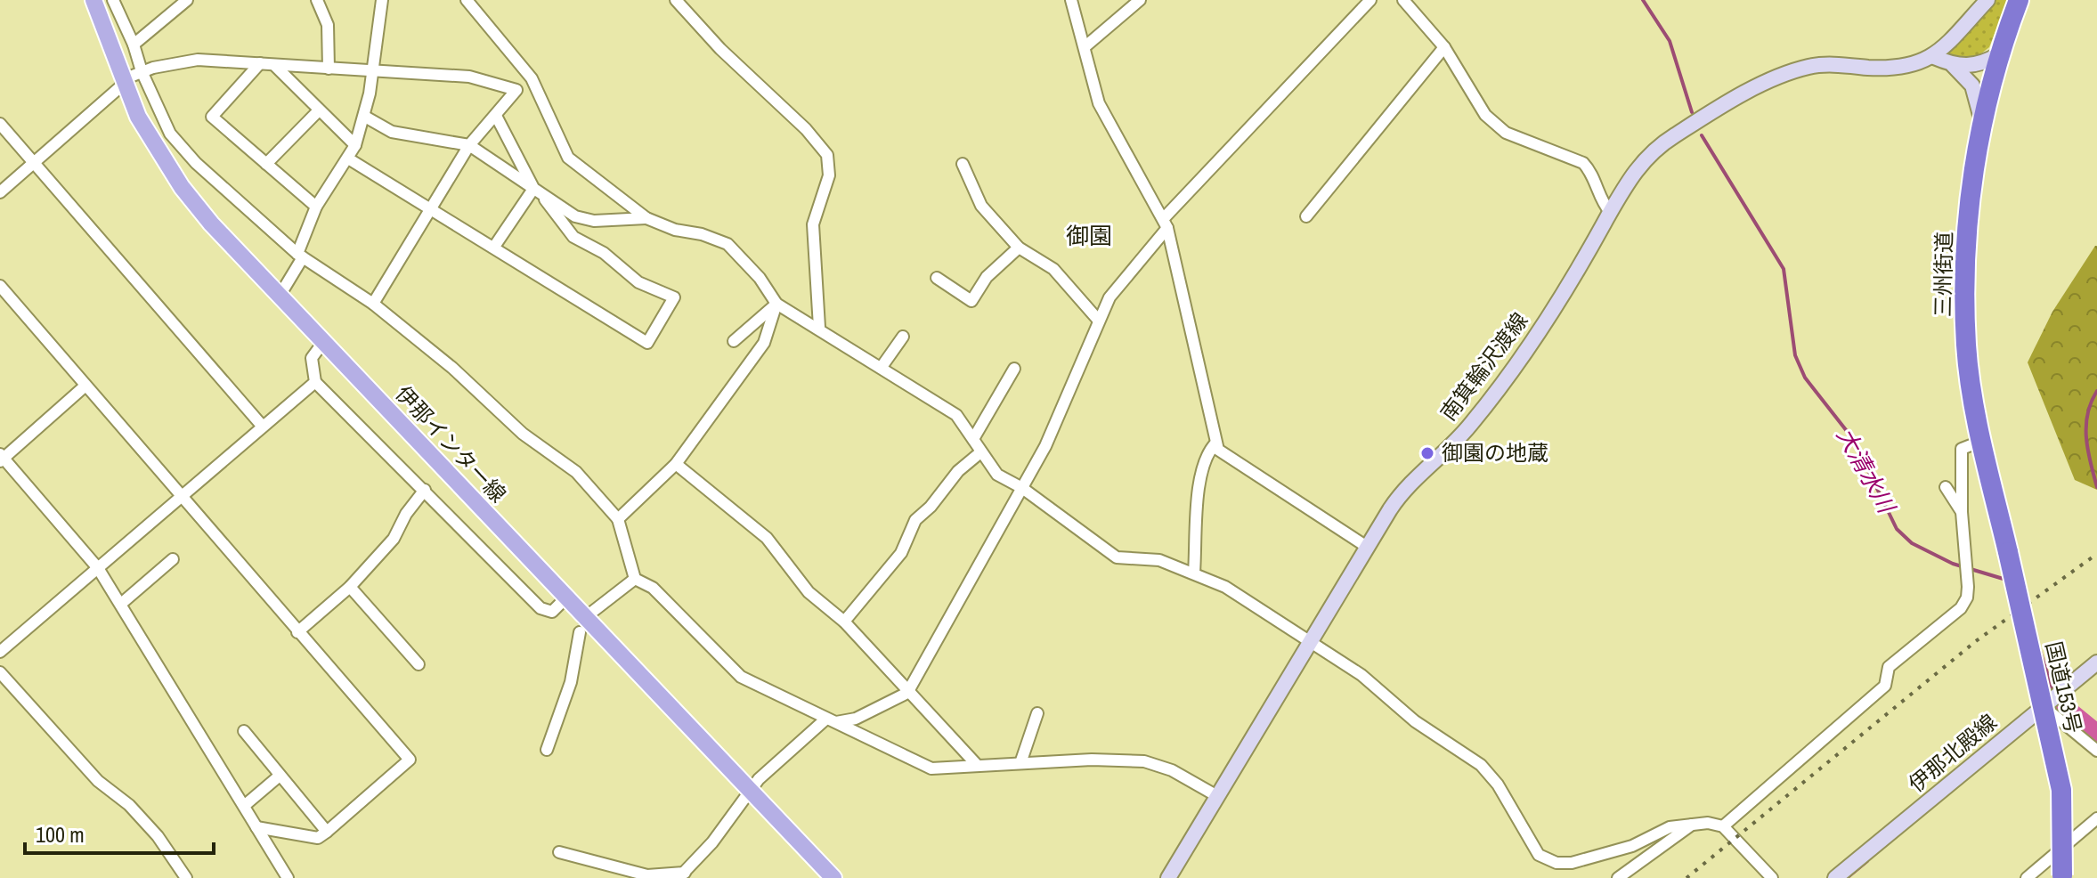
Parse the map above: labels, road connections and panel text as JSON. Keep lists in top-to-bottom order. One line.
{"streets":{"highway":["三州街道","国道153号"],"main road":["南箕輪沢渡線","伊那インター線","伊那北殿線"]},"crossings":[["三州街道","国道153号"]],"districts":["御園"],"water":["大清水川"],"places":["御園の地蔵"],"scale_bar":"100 m"}
